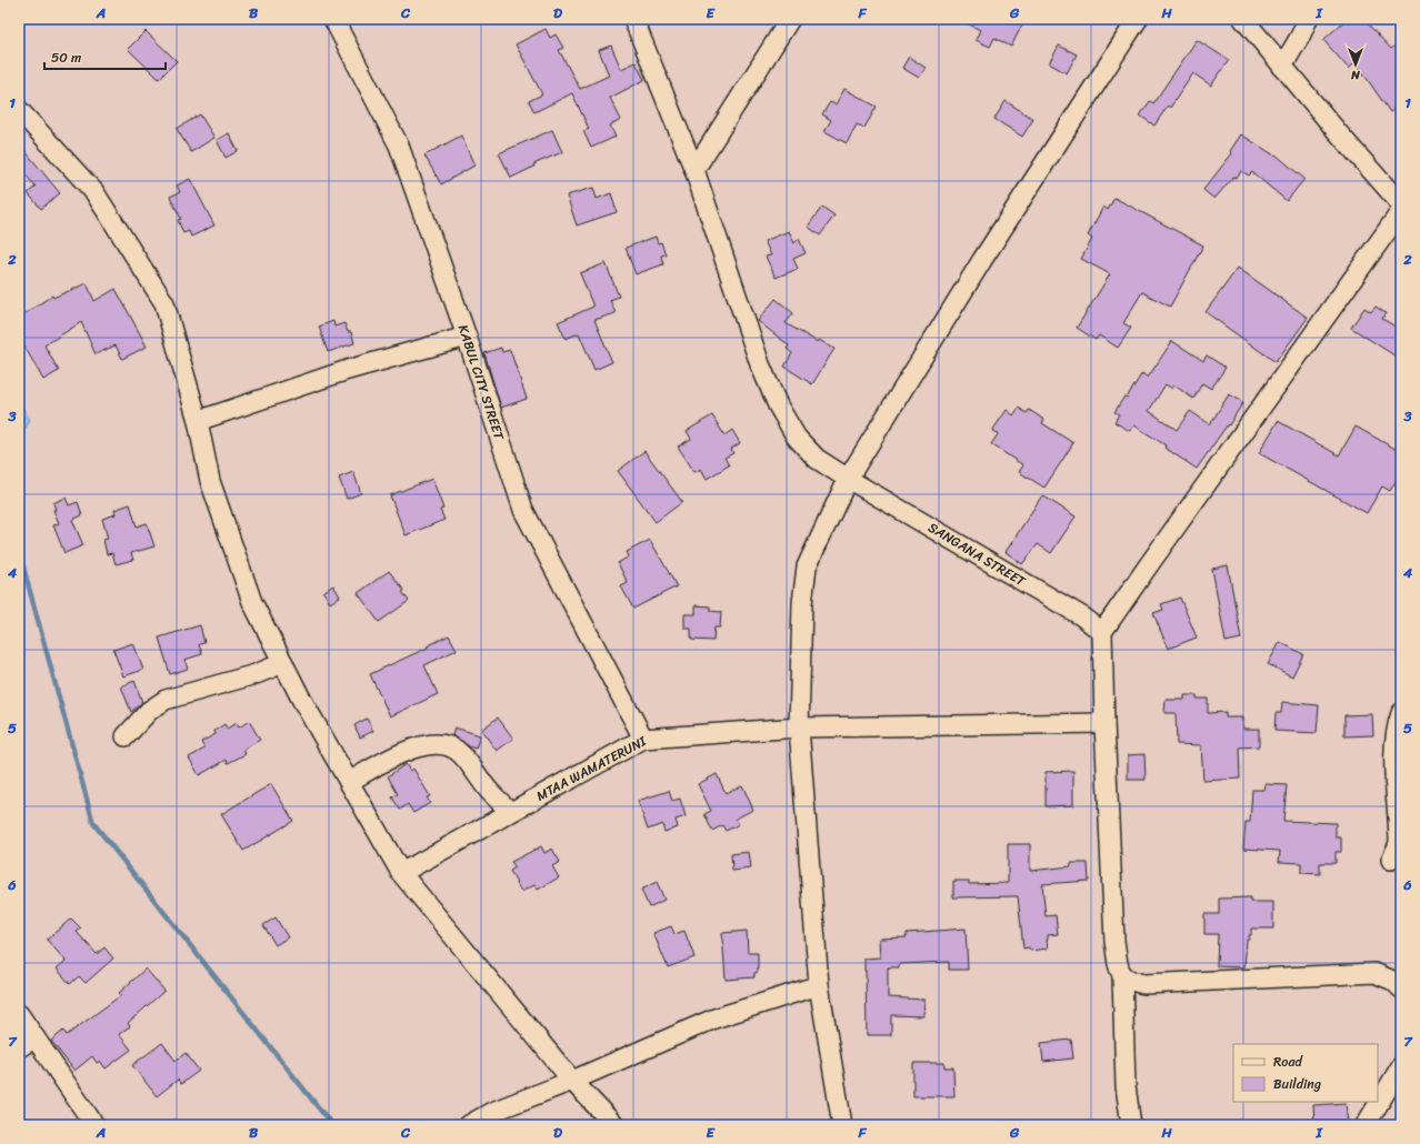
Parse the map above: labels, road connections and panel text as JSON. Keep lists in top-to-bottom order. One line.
{"streets":{"street":["KABUL CITY STREET","SANGANA STREET","MTAA WAMATERUNI"]},"crossings":[["KABUL CITY STREET","MTAA WAMATERUNI"]],"legend":["Road","Building"],"scale_bar":"50 m","north":"bottom","grid":{"columns":["A","B","C","D","E","F","G","H","I"],"rows":["1","2","3","4","5","6","7"]}}
